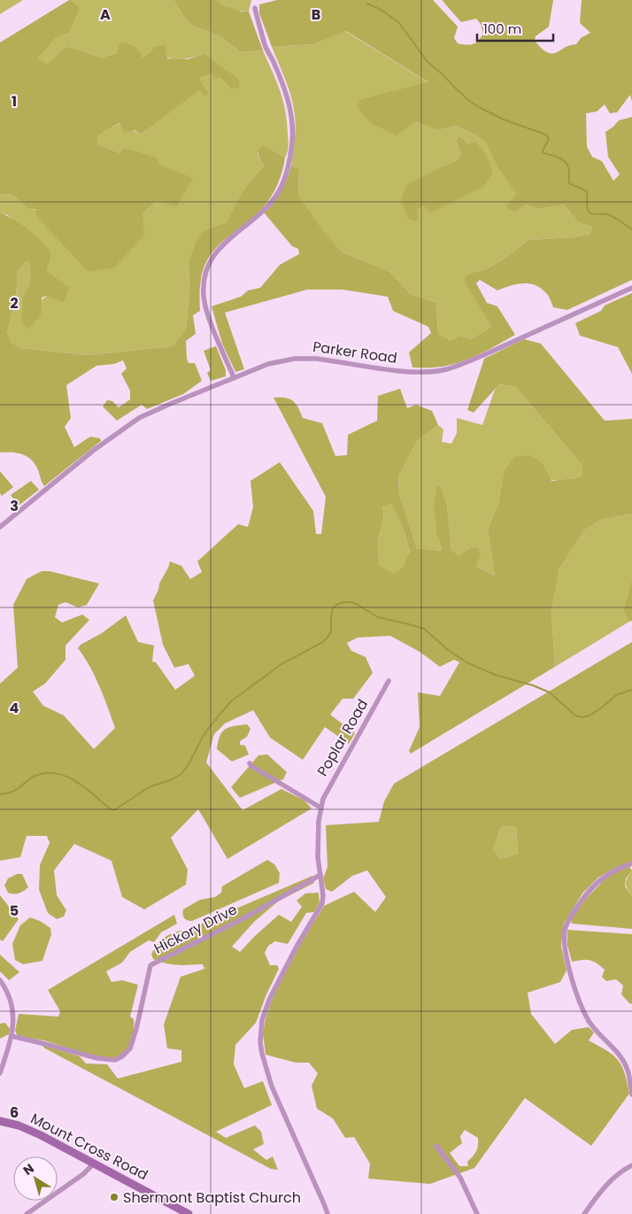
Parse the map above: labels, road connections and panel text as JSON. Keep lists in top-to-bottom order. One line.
{"streets":{"main road":["Mount Cross Road"],"street":["Parker Road","Poplar Road","Hickory Drive"]},"crossings":[["Poplar Road","Hickory Drive"]],"places":["Shermont Baptist Church"],"scale_bar":"100 m","north":"top left","grid":{"columns":["A","B"],"rows":["1","2","3","4","5","6"]}}
